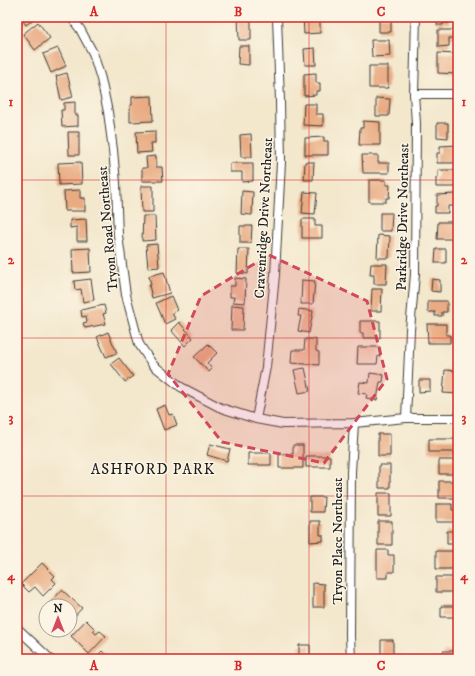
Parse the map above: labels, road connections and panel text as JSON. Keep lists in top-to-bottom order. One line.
{"streets":{"street":["Parkridge Drive Northeast","Cravenridge Drive Northeast","Tryon Road Northeast","Tryon Place Northeast"]},"crossings":[["Parkridge Drive Northeast","Tryon Road Northeast"],["Cravenridge Drive Northeast","Tryon Road Northeast"],["Tryon Road Northeast","Tryon Place Northeast"]],"districts":["ASHFORD PARK"],"north":"top","grid":{"columns":["A","B","C"],"rows":["1","2","3","4"]}}
